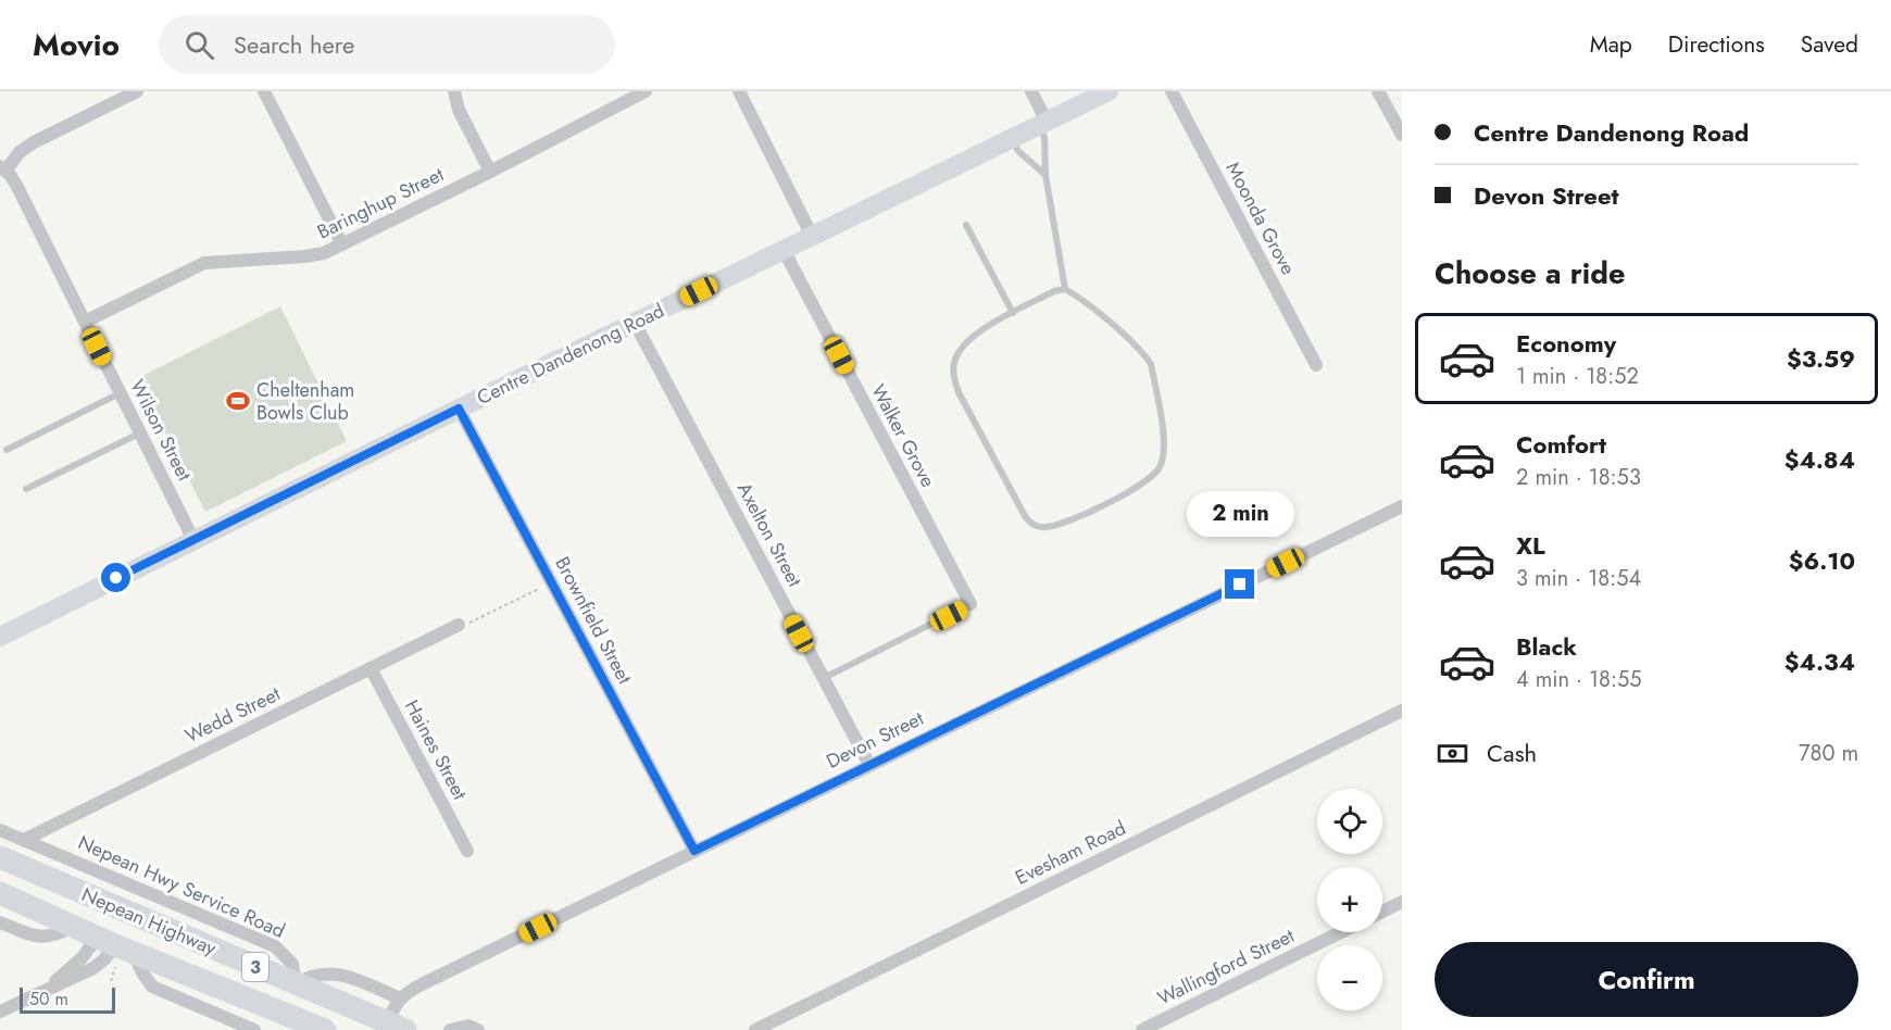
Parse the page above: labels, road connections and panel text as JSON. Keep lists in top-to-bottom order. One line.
{"streets":{"highway":["Nepean Highway","3"],"main road":["Centre Dandenong Road"],"street":["Baringhup Street","Moonda Grove","Wilson Street","Walker Grove","Axelton Street","Brownfield Street","Wedd Street","Devon Street","Haines Street","Evesham Road","Nepean Hwy Service Road","Wallingford Street"]},"crossings":[["Baringhup Street","Wilson Street"],["Centre Dandenong Road","Wilson Street"],["Centre Dandenong Road","Walker Grove"],["Centre Dandenong Road","Axelton Street"],["Centre Dandenong Road","Brownfield Street"],["Axelton Street","Devon Street"],["Brownfield Street","Devon Street"],["Wedd Street","Haines Street"],["Wedd Street","Nepean Hwy Service Road"],["Devon Street","Nepean Highway"],["Nepean Hwy Service Road","Nepean Highway"]],"places":{"sports":["Cheltenham Bowls Club"]},"scale_bar":"50 m","page":{"header":"Movio","search":"Search here","nav":["Map","Directions","Saved"],"banner":["Centre Dandenong Road","Devon Street"],"heading":"Choose a ride","list":[{"name":"Economy","note":"1 min · 18:52","value":"$3.59"},{"name":"Comfort","note":"2 min · 18:53","value":"$4.84"},{"name":"XL","note":"3 min · 18:54","value":"$6.10"},{"name":"Black","note":"4 min · 18:55","value":"$4.34"}],"bubble":"2 min","pay":["Cash","780 m"],"map_buttons":["+","−"],"buttons":"Confirm","scale":"50 m"}}
